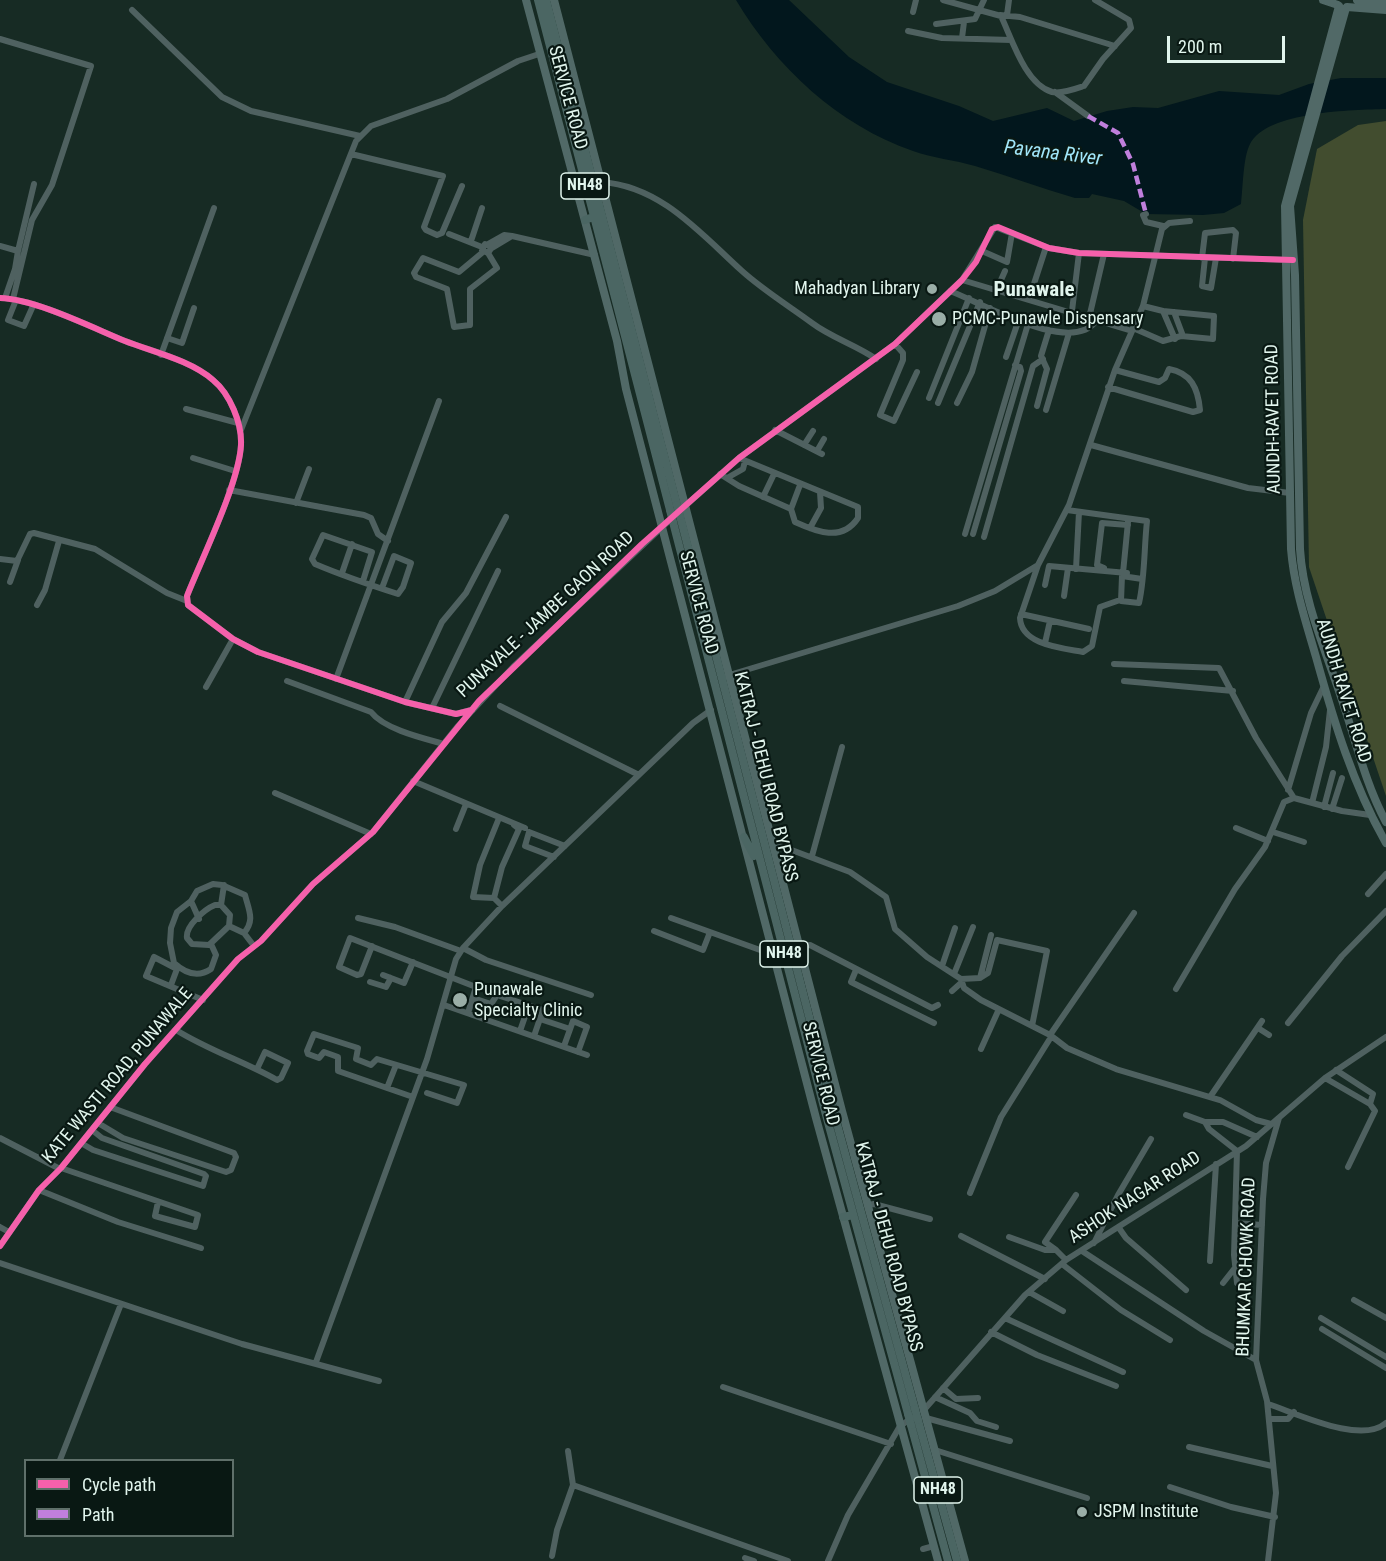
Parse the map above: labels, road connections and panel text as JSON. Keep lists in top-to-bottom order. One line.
{"streets":{"highway":["NH48","KATRAJ - DEHU ROAD BYPASS"],"main road":["SERVICE ROAD","AUNDH-RAVET ROAD","AUNDH RAVET ROAD"],"street":["PUNAVALE - JAMBE GAON ROAD","KATE WASTI ROAD, PUNAWALE","ASHOK NAGAR ROAD","BHUMKAR CHOWK ROAD"]},"crossings":[["SERVICE ROAD","PUNAVALE - JAMBE GAON ROAD"],["SERVICE ROAD","KATRAJ - DEHU ROAD BYPASS"],["SERVICE ROAD","ASHOK NAGAR ROAD"],["AUNDH-RAVET ROAD","AUNDH RAVET ROAD"],["PUNAVALE - JAMBE GAON ROAD","KATRAJ - DEHU ROAD BYPASS"],["PUNAVALE - JAMBE GAON ROAD","KATE WASTI ROAD, PUNAWALE"],["KATRAJ - DEHU ROAD BYPASS","ASHOK NAGAR ROAD"],["ASHOK NAGAR ROAD","BHUMKAR CHOWK ROAD"]],"districts":["Punawale"],"water":["Pavana River"],"places":["Mahadyan Library","PCMC-Punawle Dispensary","Punawale Specialty Clinic","JSPM Institute"],"legend":["Cycle path","Path"],"scale_bar":"200 m"}
